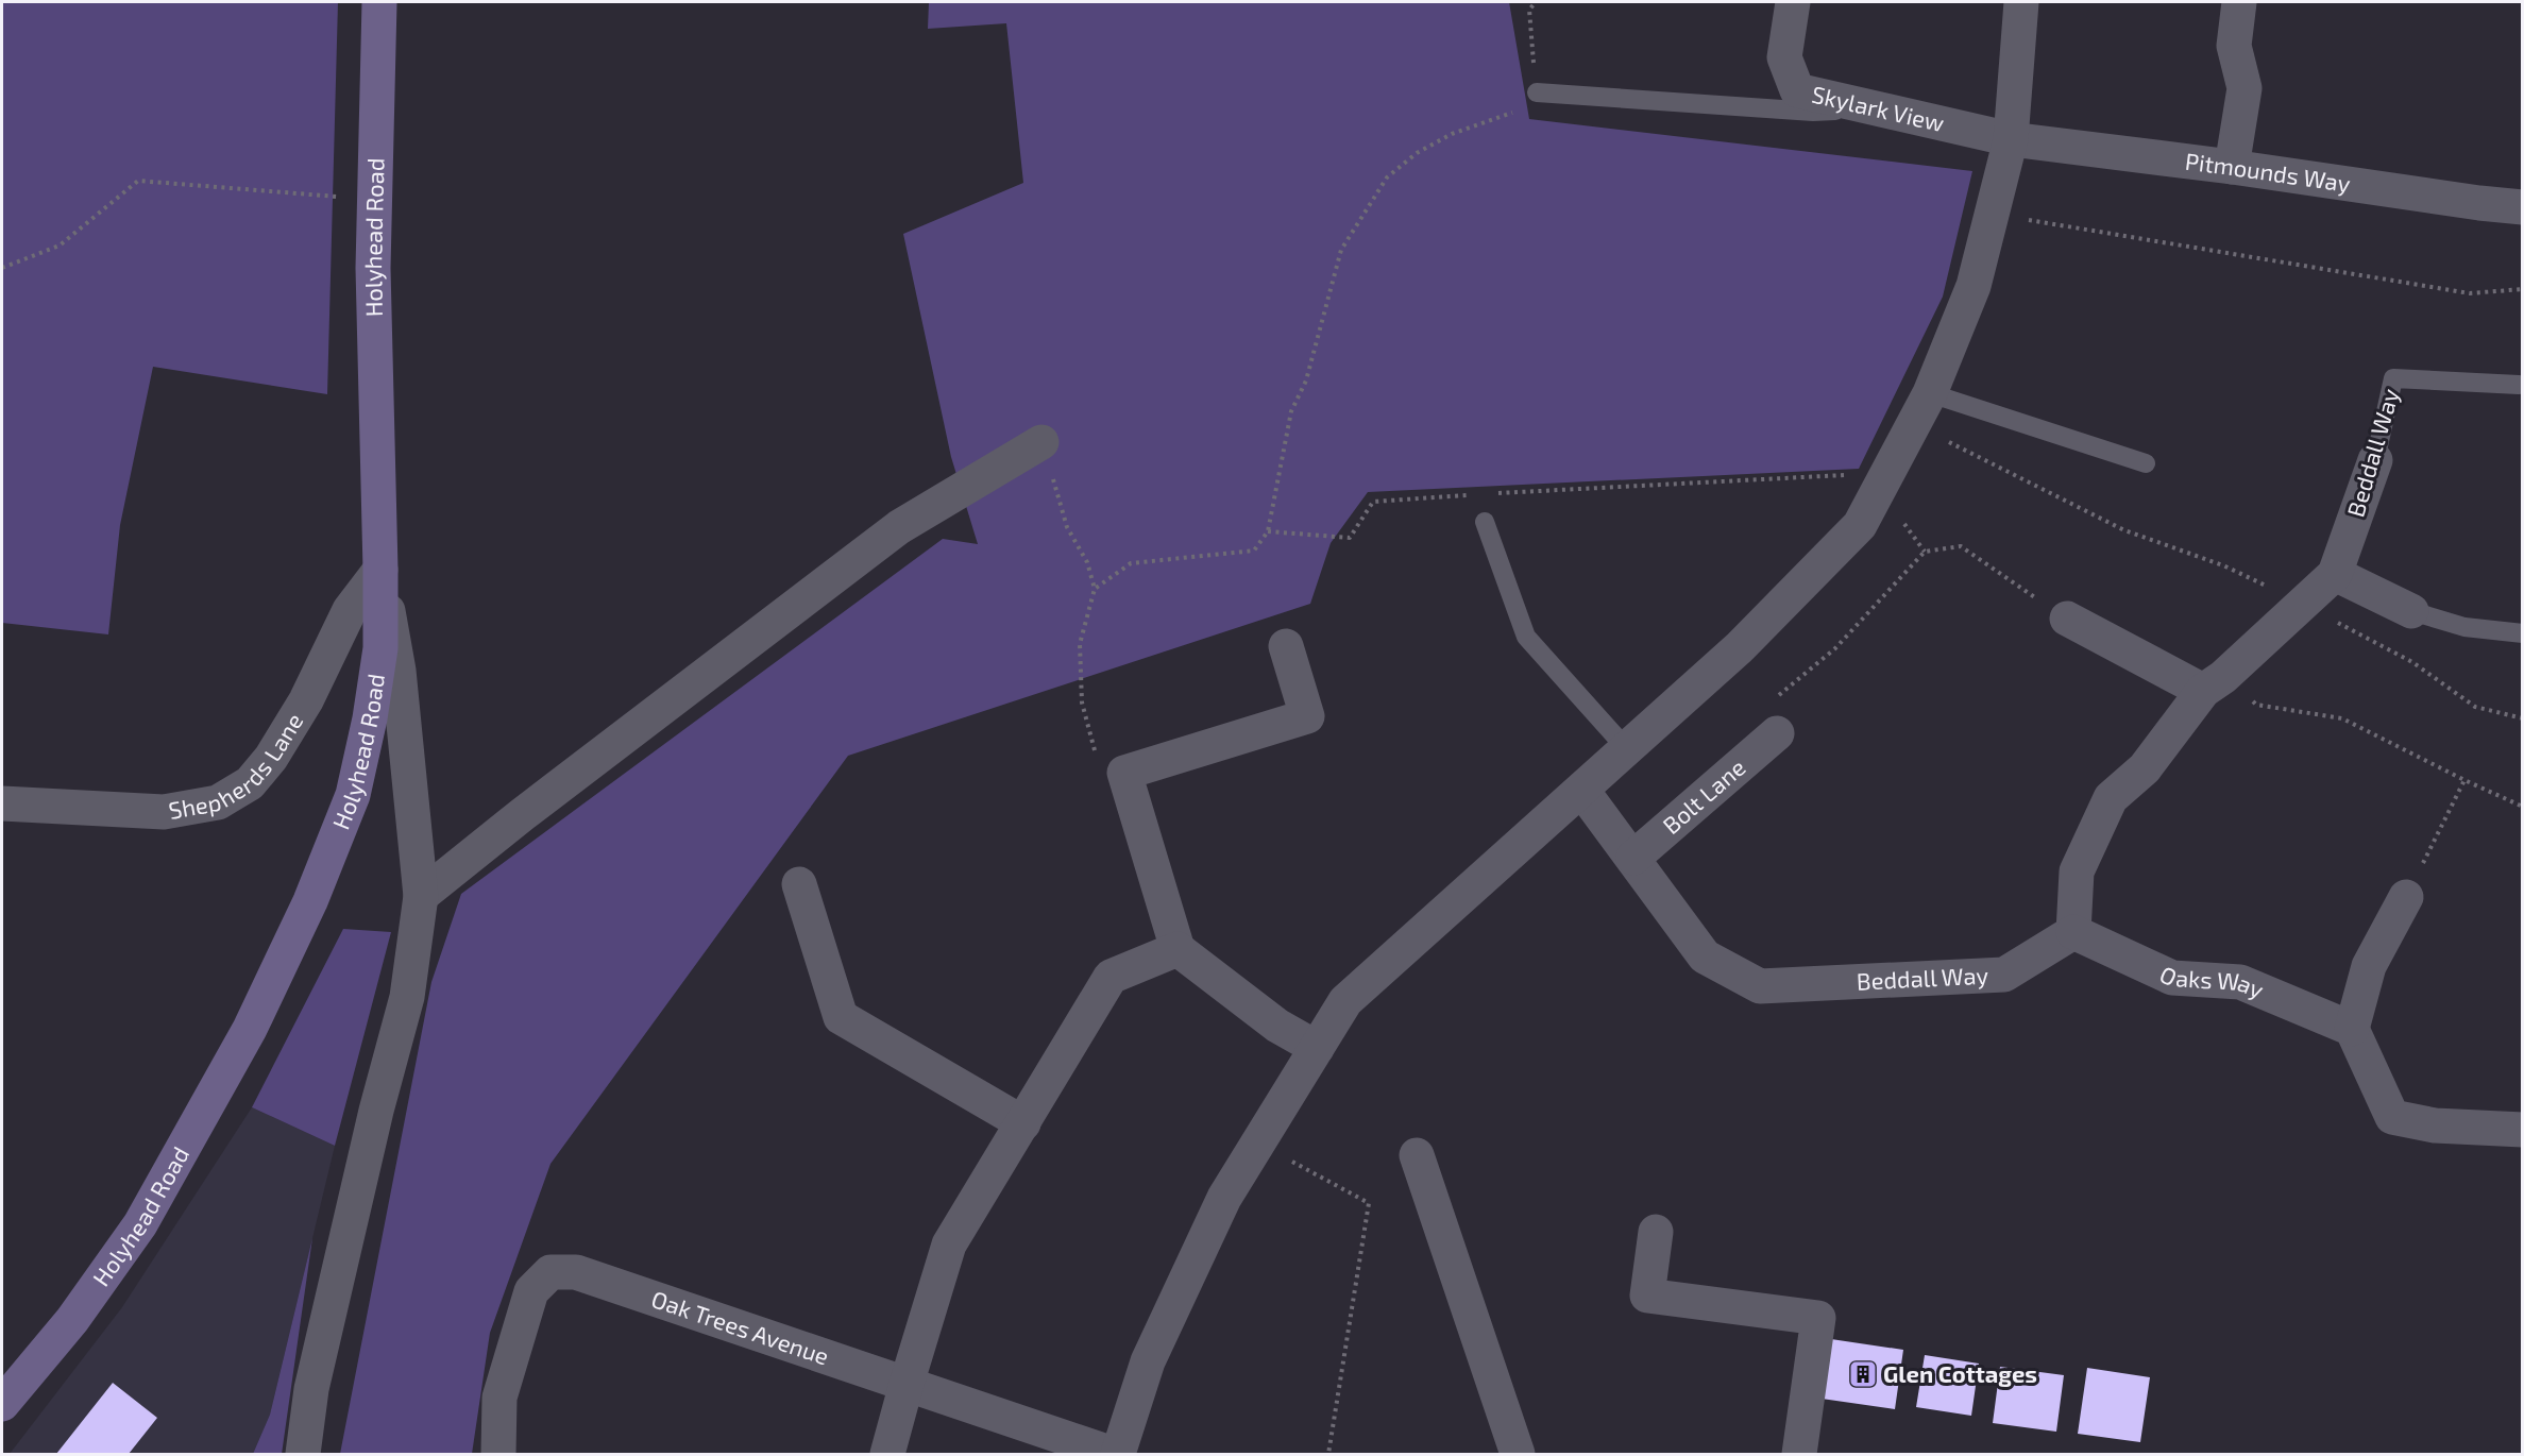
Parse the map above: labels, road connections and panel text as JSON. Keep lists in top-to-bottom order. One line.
{"streets":{"main road":["Holyhead Road"],"street":["Skylark View","Pitmounds Way","Beddall Way","Shepherds Lane","Bolt Lane","Oaks Way","Oak Trees Avenue"]},"crossings":[["Skylark View","Pitmounds Way"],["Holyhead Road","Shepherds Lane"],["Beddall Way","Bolt Lane"],["Beddall Way","Oaks Way"]],"places":{"building":["Glen Cottages"]}}
